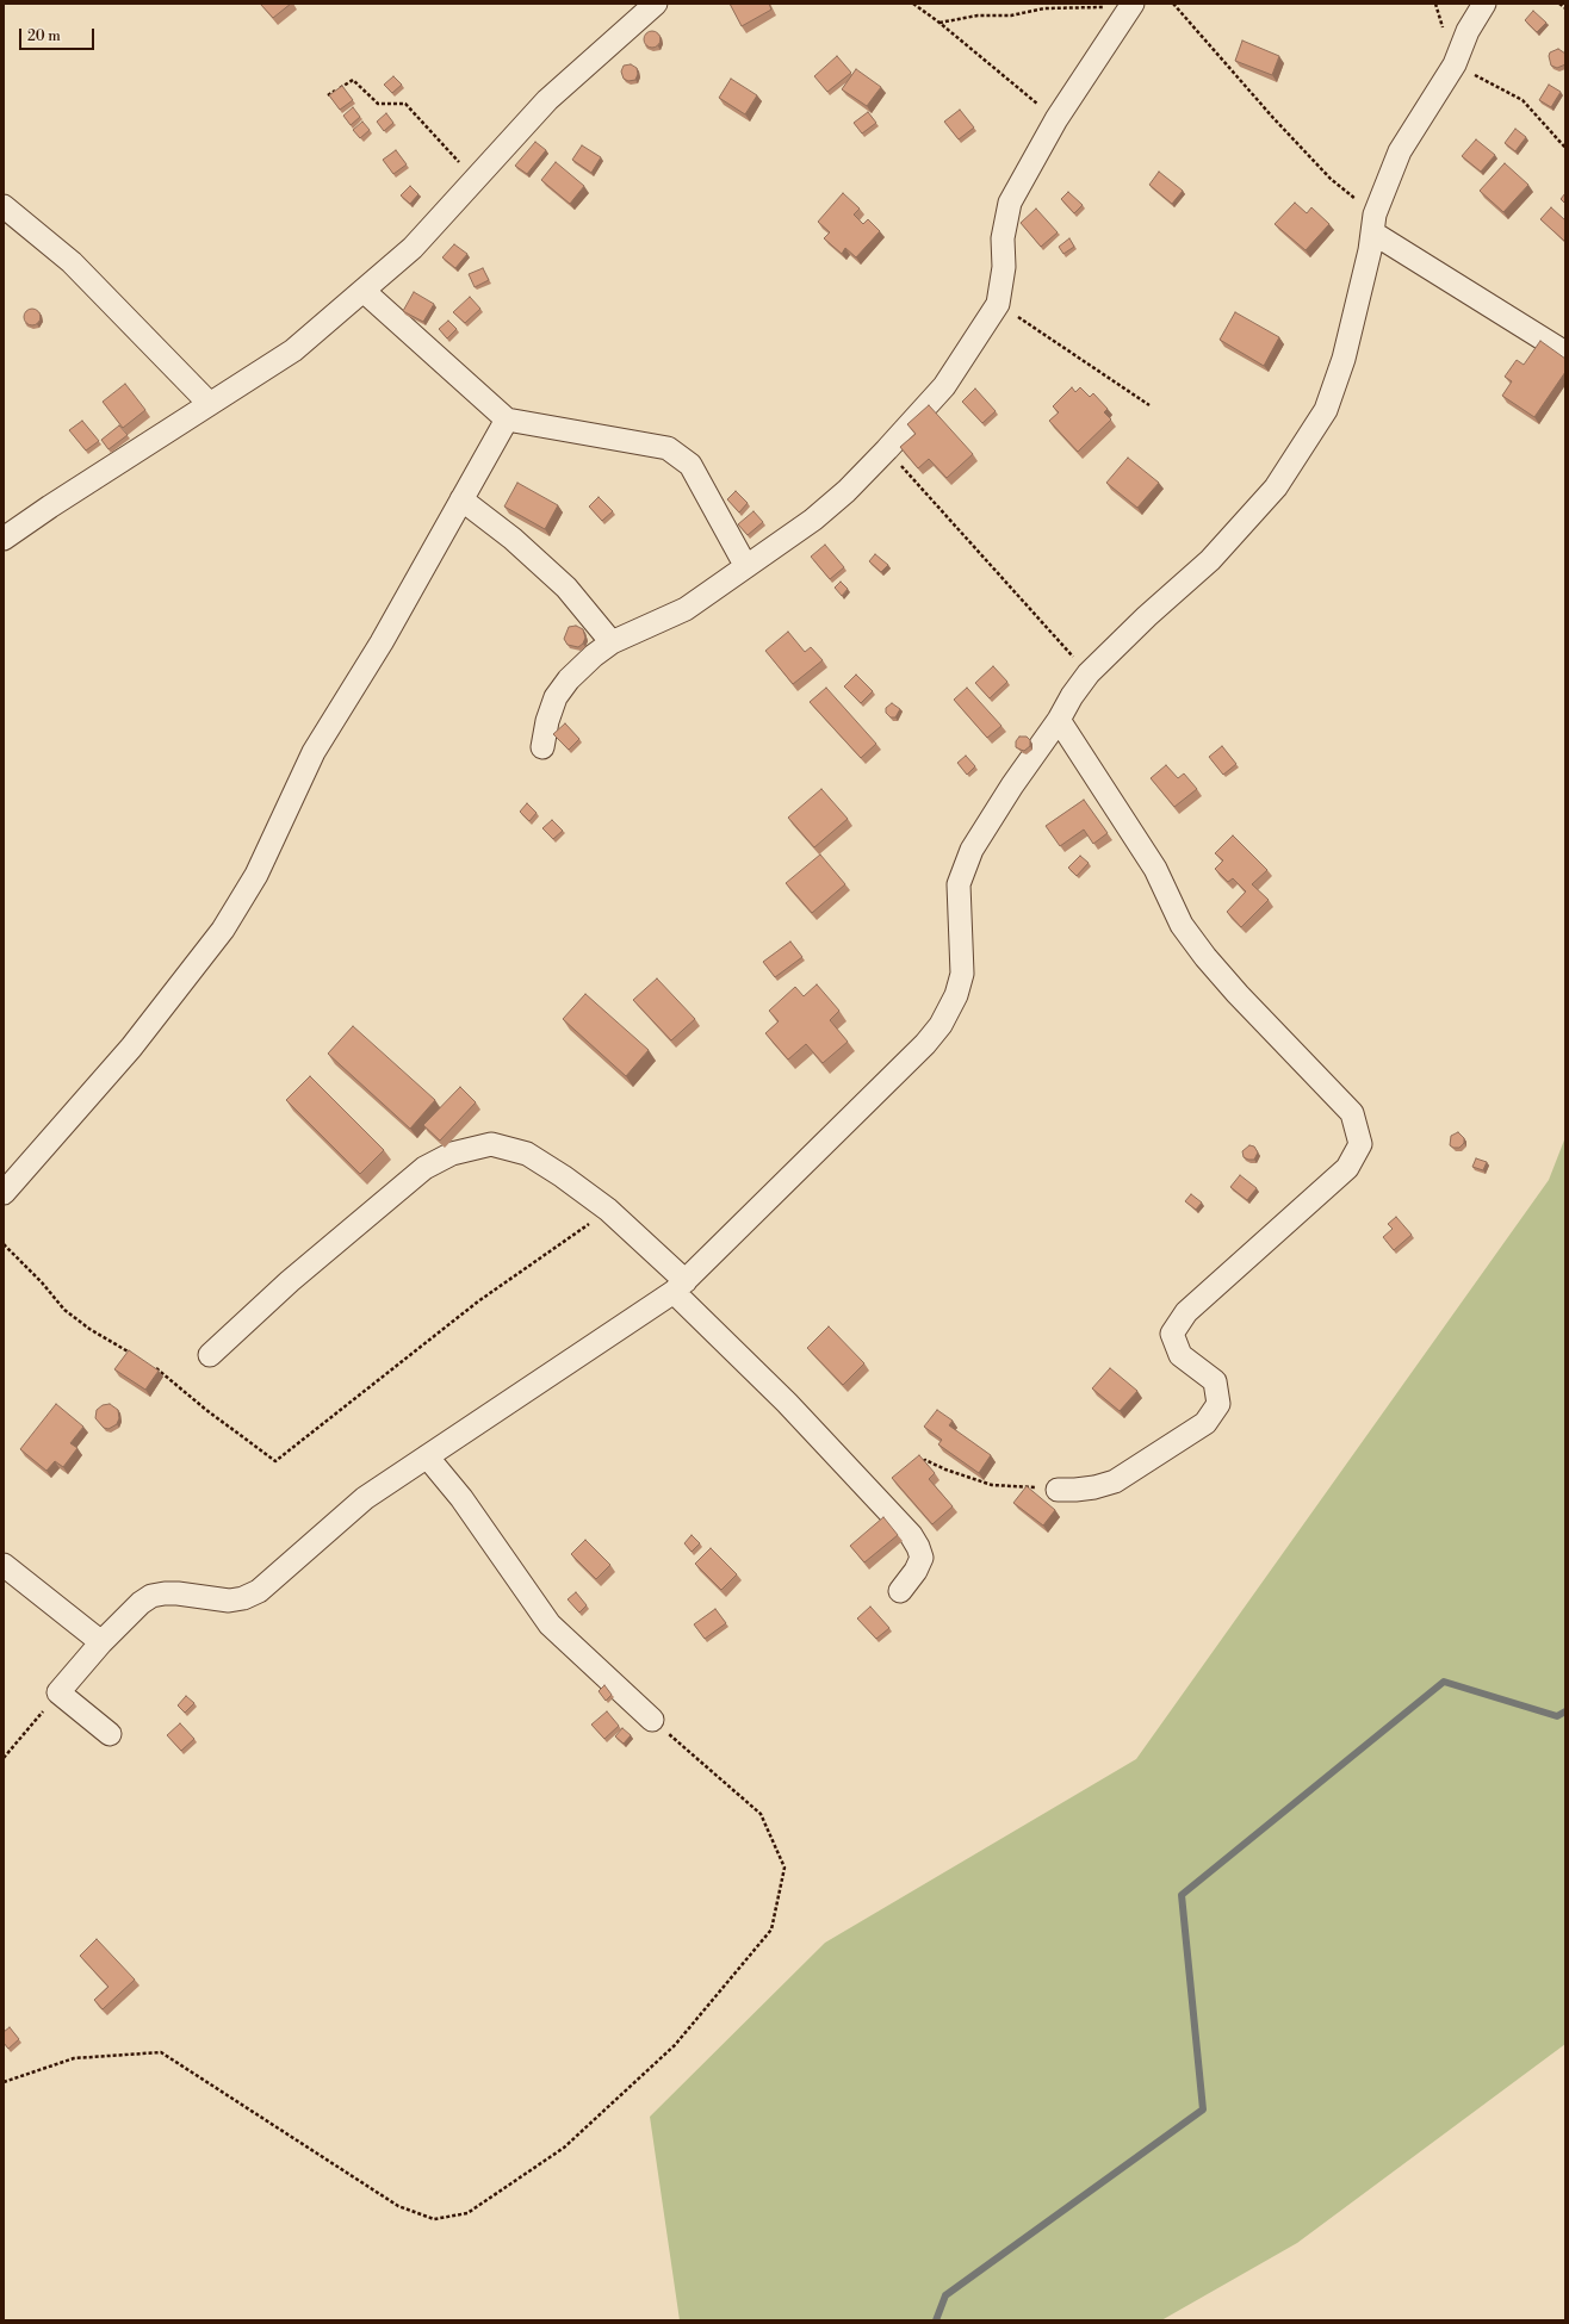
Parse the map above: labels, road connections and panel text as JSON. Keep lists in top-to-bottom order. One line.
{"scale_bar":"20 m"}
